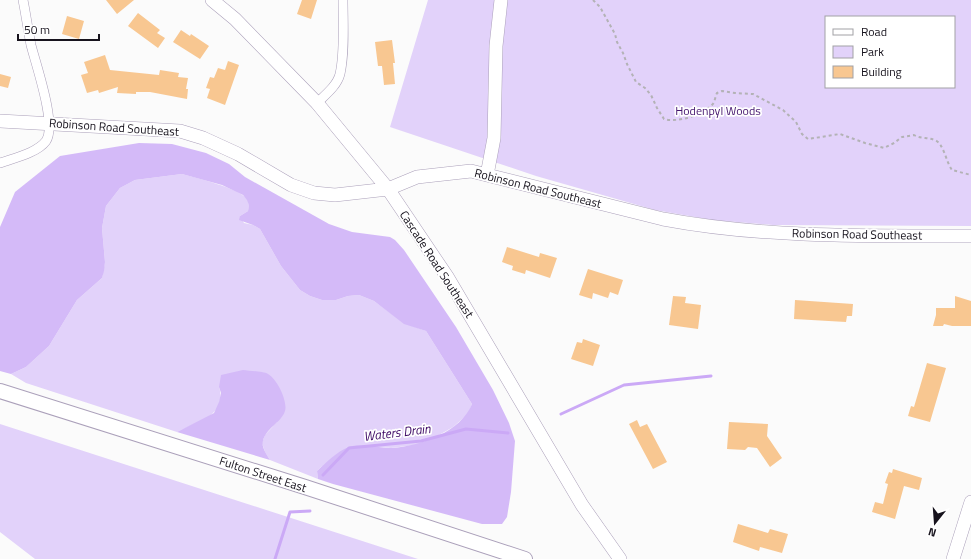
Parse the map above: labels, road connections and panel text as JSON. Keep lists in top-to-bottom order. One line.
{"streets":{"main road":["Robinson Road Southeast","Cascade Road Southeast","Fulton Street East"]},"crossings":[["Robinson Road Southeast","Cascade Road Southeast"]],"water":["Waters Drain"],"parks":["Hodenpyl Woods"],"legend":["Road","Park","Building"],"scale_bar":"50 m","north":"bottom"}
